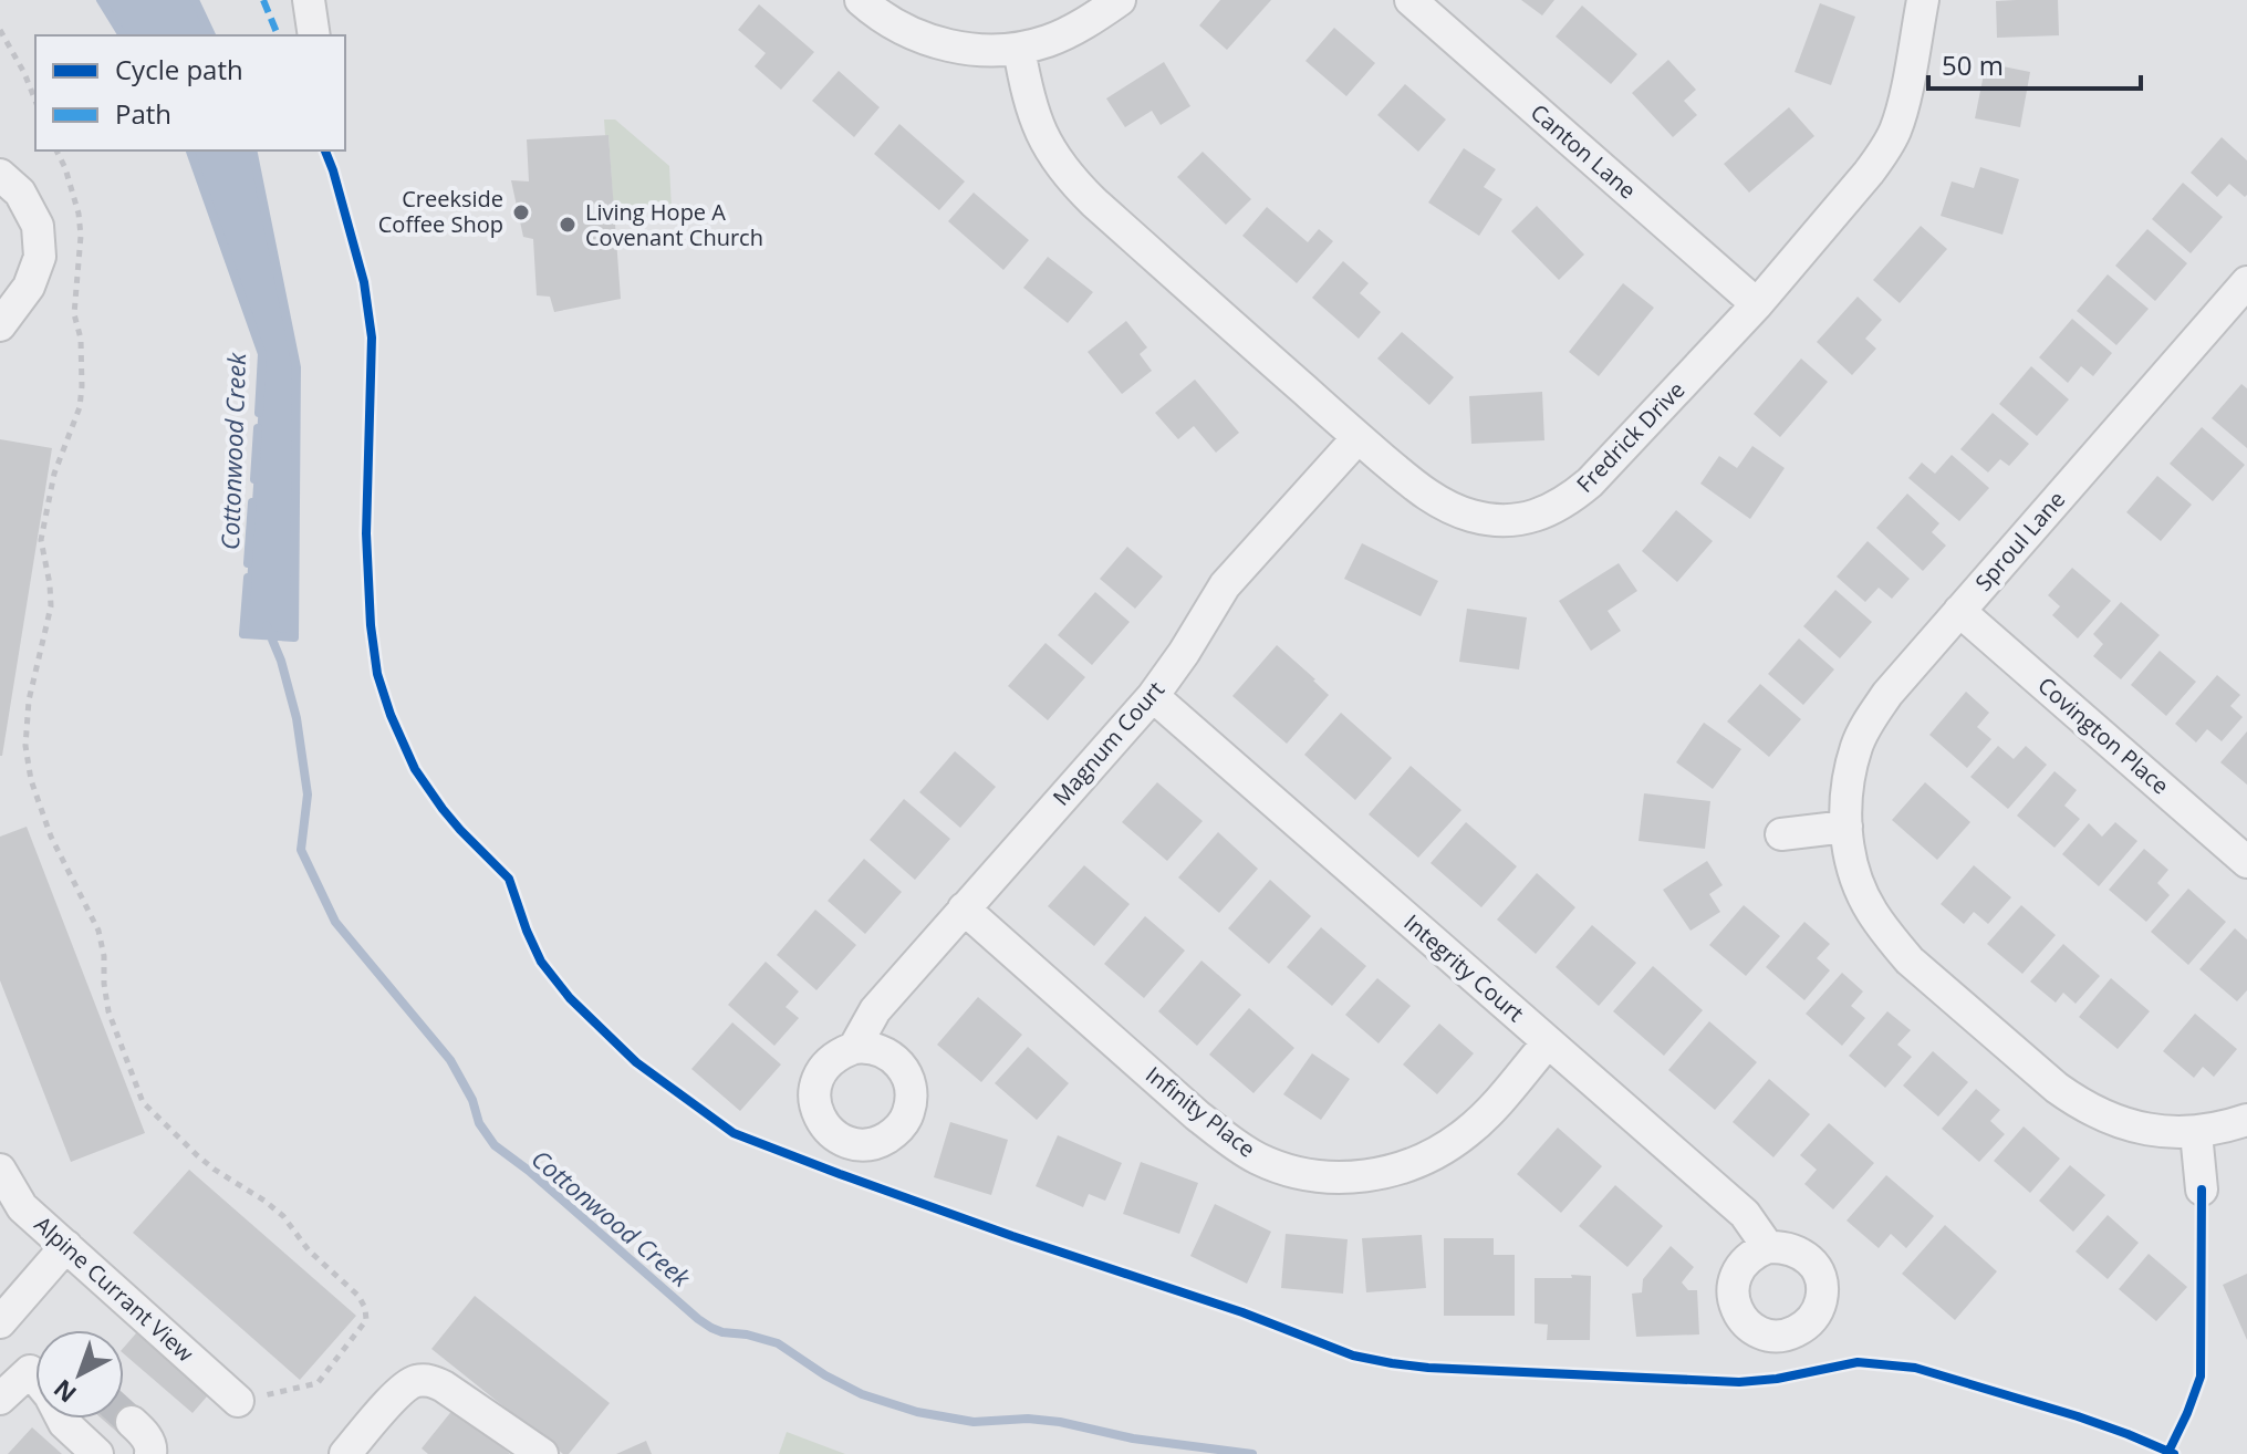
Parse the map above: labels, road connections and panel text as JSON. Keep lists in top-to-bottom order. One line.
{"streets":{"street":["Canton Lane","Fredrick Drive","Sproul Lane","Covington Place","Magnum Court","Integrity Court","Infinity Place","Alpine Currant View"]},"crossings":[["Canton Lane","Fredrick Drive"],["Fredrick Drive","Magnum Court"],["Sproul Lane","Covington Place"],["Magnum Court","Integrity Court"],["Magnum Court","Infinity Place"],["Integrity Court","Infinity Place"]],"water":["Cottonwood Creek"],"places":["Creekside Coffee Shop","Living Hope A Covenant Church"],"legend":["Cycle path","Path"],"scale_bar":"50 m","north":"bottom left"}
